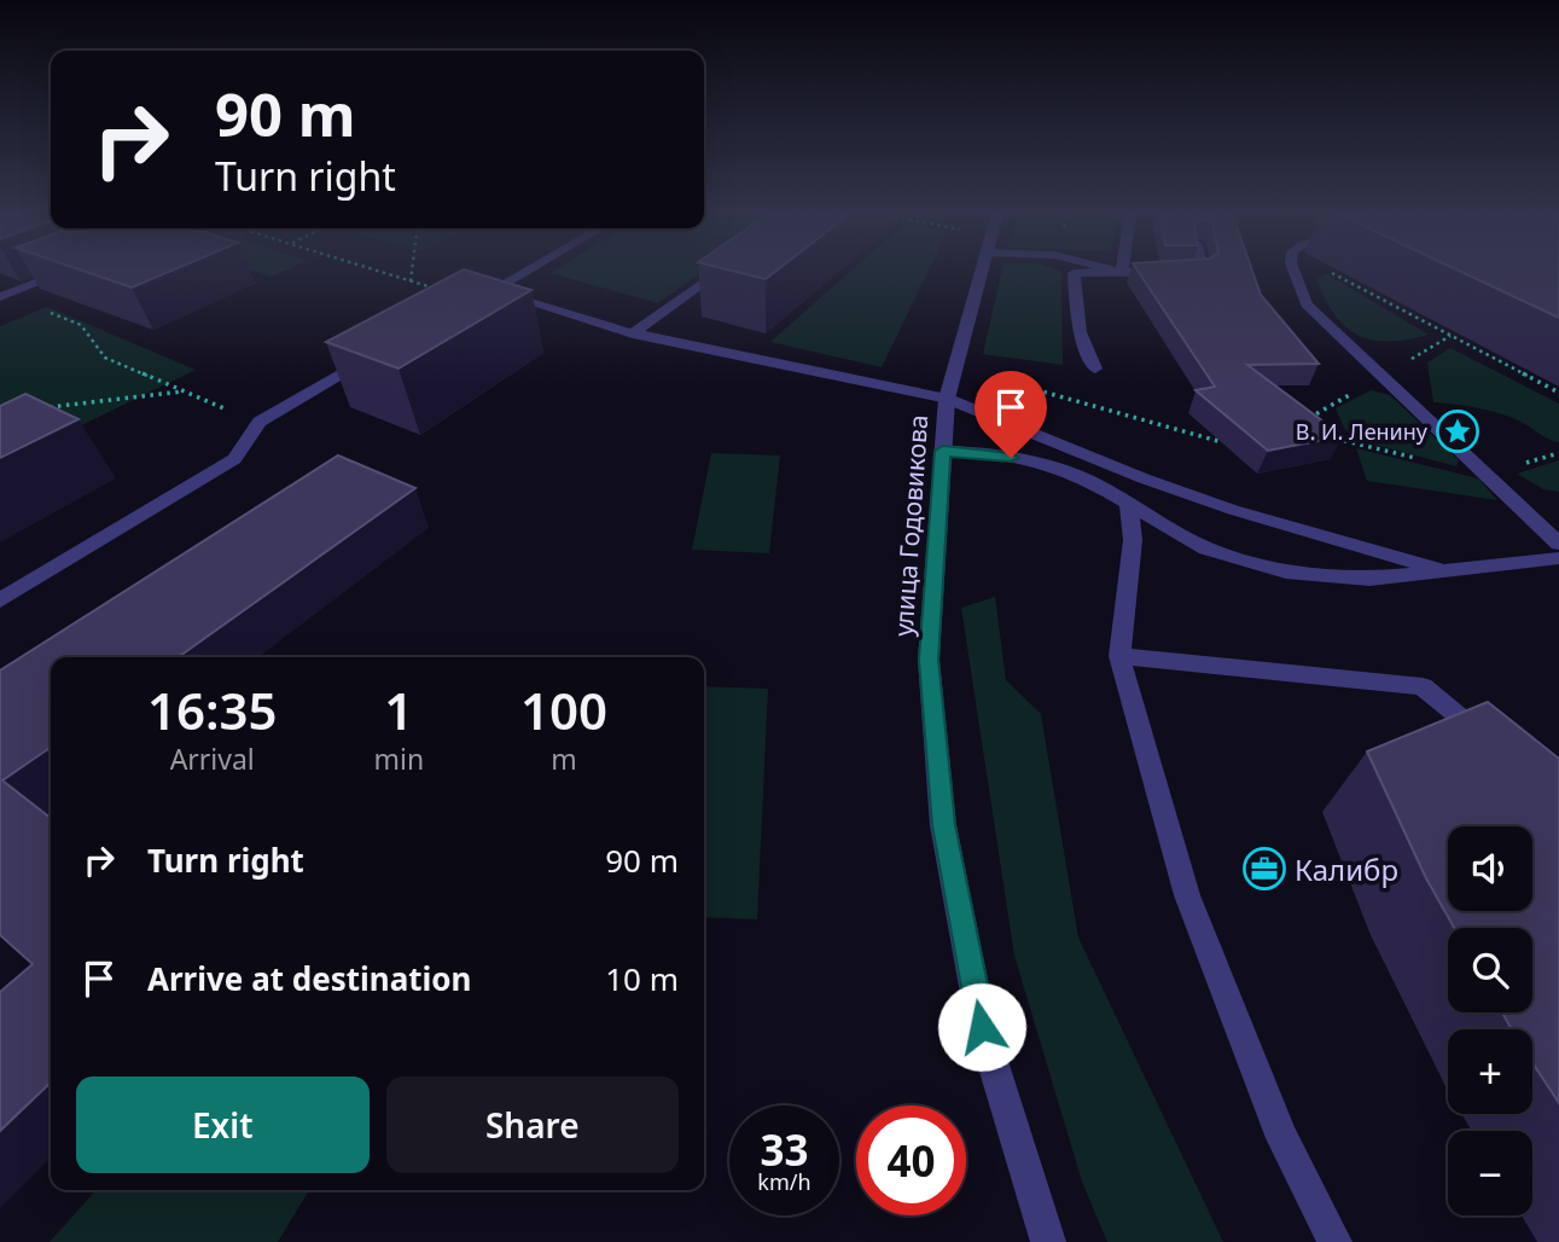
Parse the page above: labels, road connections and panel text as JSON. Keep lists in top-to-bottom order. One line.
{"streets":{"street":["улица Годовикова"]},"places":{"place":["В. И. Ленину"],"office":["Калибр"]},"page":{"turn":["90 m","Turn right"],"eta":["16:35","Arrival","1","min","100","m"],"list":[{"name":"Turn right","value":"90 m"},{"name":"Arrive at destination","value":"10 m"}],"map_buttons":["+","−"],"buttons":["Exit","Share"],"speed":"33 km/h","limit":"40"}}
